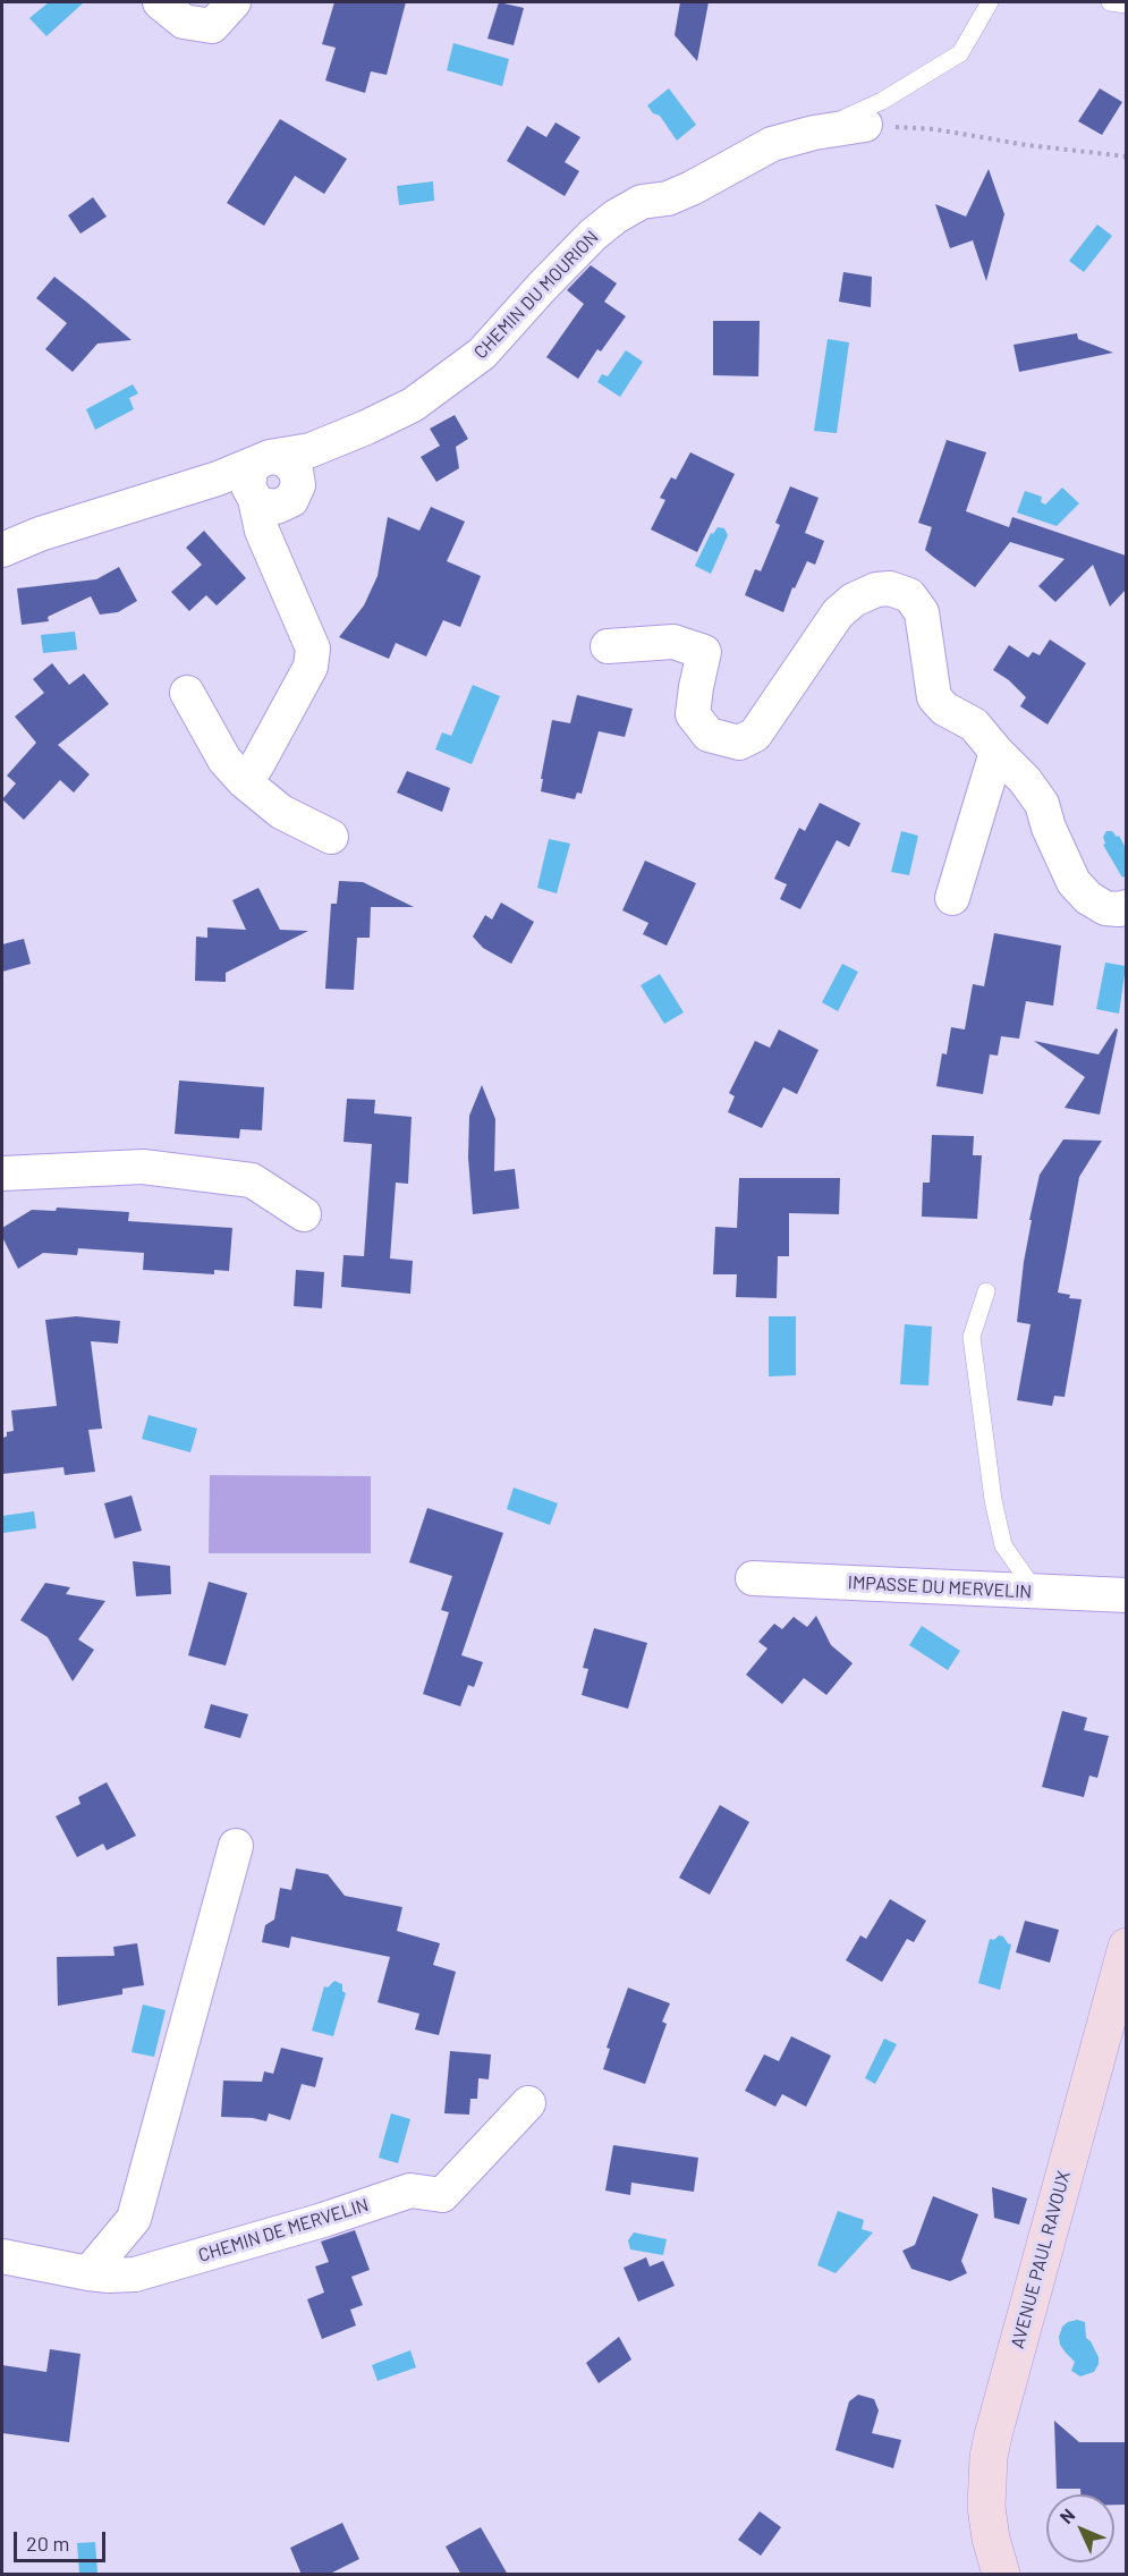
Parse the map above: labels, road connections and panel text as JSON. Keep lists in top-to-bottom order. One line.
{"streets":{"street":["CHEMIN DU MOURION","IMPASSE DU MERVELIN","CHEMIN DE MERVELIN","AVENUE PAUL RAVOUX"]},"scale_bar":"20 m","north":"top left"}
